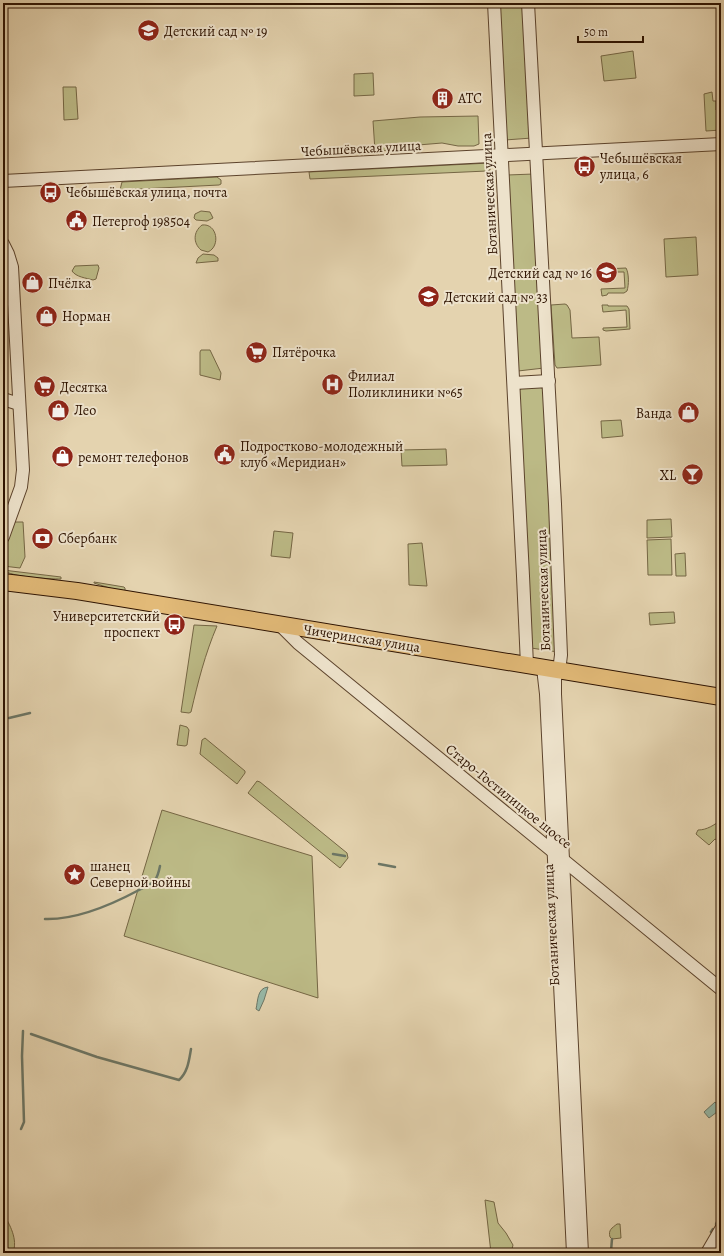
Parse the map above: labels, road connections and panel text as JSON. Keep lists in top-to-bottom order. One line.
{"streets":{"main road":["Чичеринская улица"],"street":["Чебышёвская улица","Ботаническая улица","Старо-Гостилицкое шоссе"]},"crossings":[["Чебышёвская улица","Ботаническая улица"],["Ботаническая улица","Чичеринская улица"],["Ботаническая улица","Старо-Гостилицкое шоссе"],["Чичеринская улица","Старо-Гостилицкое шоссе"]],"places":{"school or university":["Детский сад № 19","Детский сад № 16","Детский сад № 33"],"building":["АТС"],"bus stop":["Чебышёвская улица, 6","Чебышёвская улица, почта","Университетский проспект"],"public building":["Петергоф 198504","Подростково-молодежный клуб «Меридиан»"],"shop":["Пчёлка","Норман","Лео","Ванда","ремонт телефонов"],"supermarket":["Пятёрочка","Десятка"],"hospital":["Филиал Поликлиники №65"],"bar":["XL"],"bank":["Сбербанк"],"place":["шанец Северной войны"]},"scale_bar":"50 m"}
